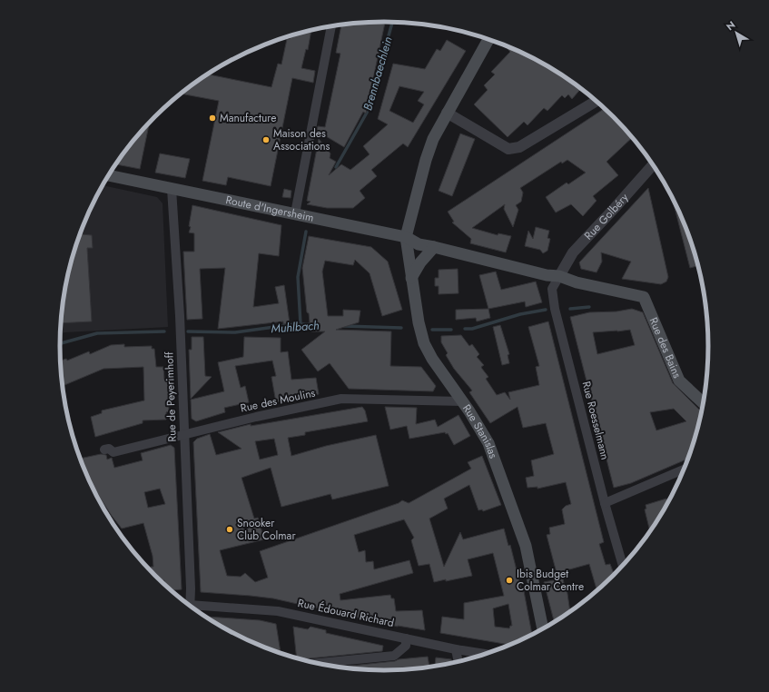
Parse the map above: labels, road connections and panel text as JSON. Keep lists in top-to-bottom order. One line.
{"streets":{"main road":["Route d'Ingersheim","Rue des Bains","Rue Stanislas"],"street":["Rue Golbéry","Rue de Peyerimhoff","Rue des Moulins","Rue Roesselmann","Rue Édouard Richard"]},"crossings":[["Route d'Ingersheim","Rue Golbéry"],["Route d'Ingersheim","Rue des Bains"],["Route d'Ingersheim","Rue de Peyerimhoff"],["Route d'Ingersheim","Rue Roesselmann"],["Route d'Ingersheim","Rue Stanislas"],["Rue Golbéry","Rue Roesselmann"],["Rue de Peyerimhoff","Rue des Moulins"],["Rue des Moulins","Rue Stanislas"]],"water":["Brennbaechlein","Muhlbach"],"places":["Manufacture","Maison des Associations","Snooker Club Colmar","Ibis Budget Colmar Centre"],"north":"top left"}
